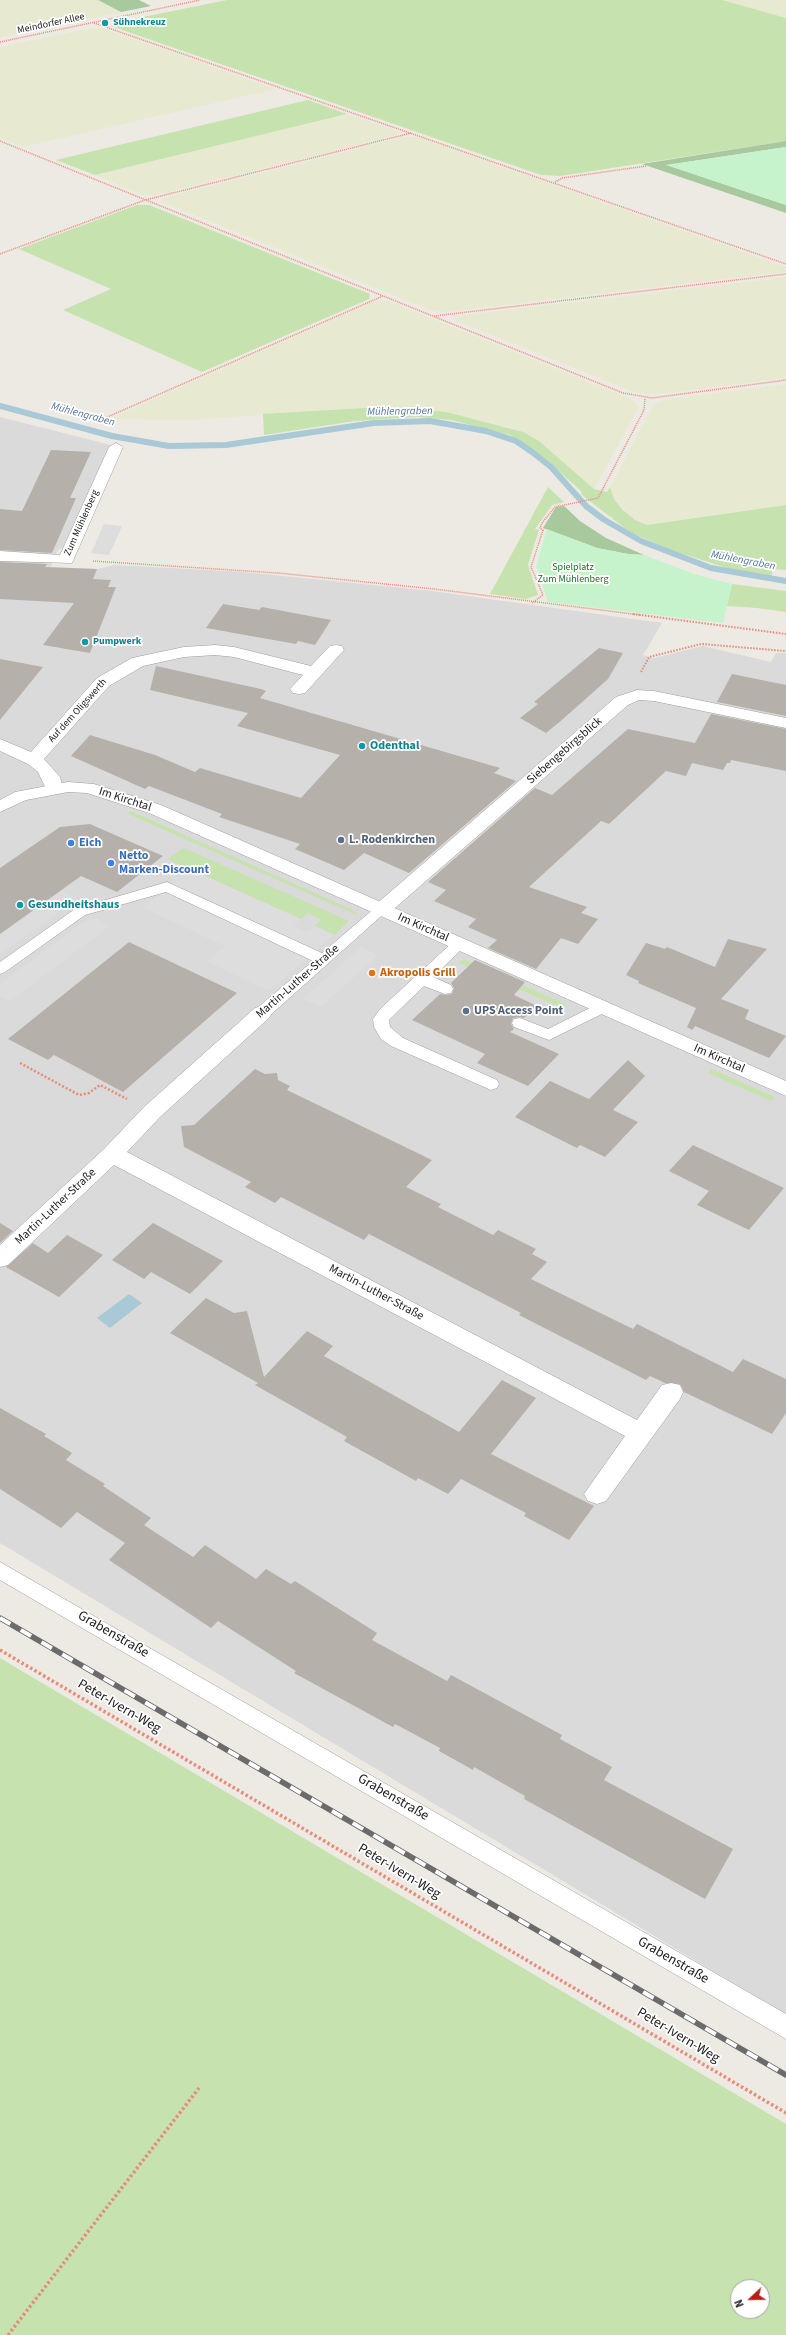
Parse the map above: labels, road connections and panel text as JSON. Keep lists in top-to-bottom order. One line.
{"streets":{"street":["Zum Mühlenberg","Auf dem Oligswerth","Siebengebirgsblick","Im Kirchtal","Martin-Luther-Straße"],"lane":["Grabenstraße"],"path":["Meindorfer Allee","Peter-Ivern-Weg"]},"crossings":[["Siebengebirgsblick","Im Kirchtal"],["Siebengebirgsblick","Martin-Luther-Straße"],["Im Kirchtal","Martin-Luther-Straße"]],"water":["Mühlengraben"],"parks":["Spielplatz Zum Mühlenberg"],"places":["Sühnekreuz","Pumpwerk","Odenthal","L. Rodenkirchen","Eich","Netto Marken-Discount","Gesundheitshaus","Akropolis Grill","UPS Access Point"],"north":"left"}
